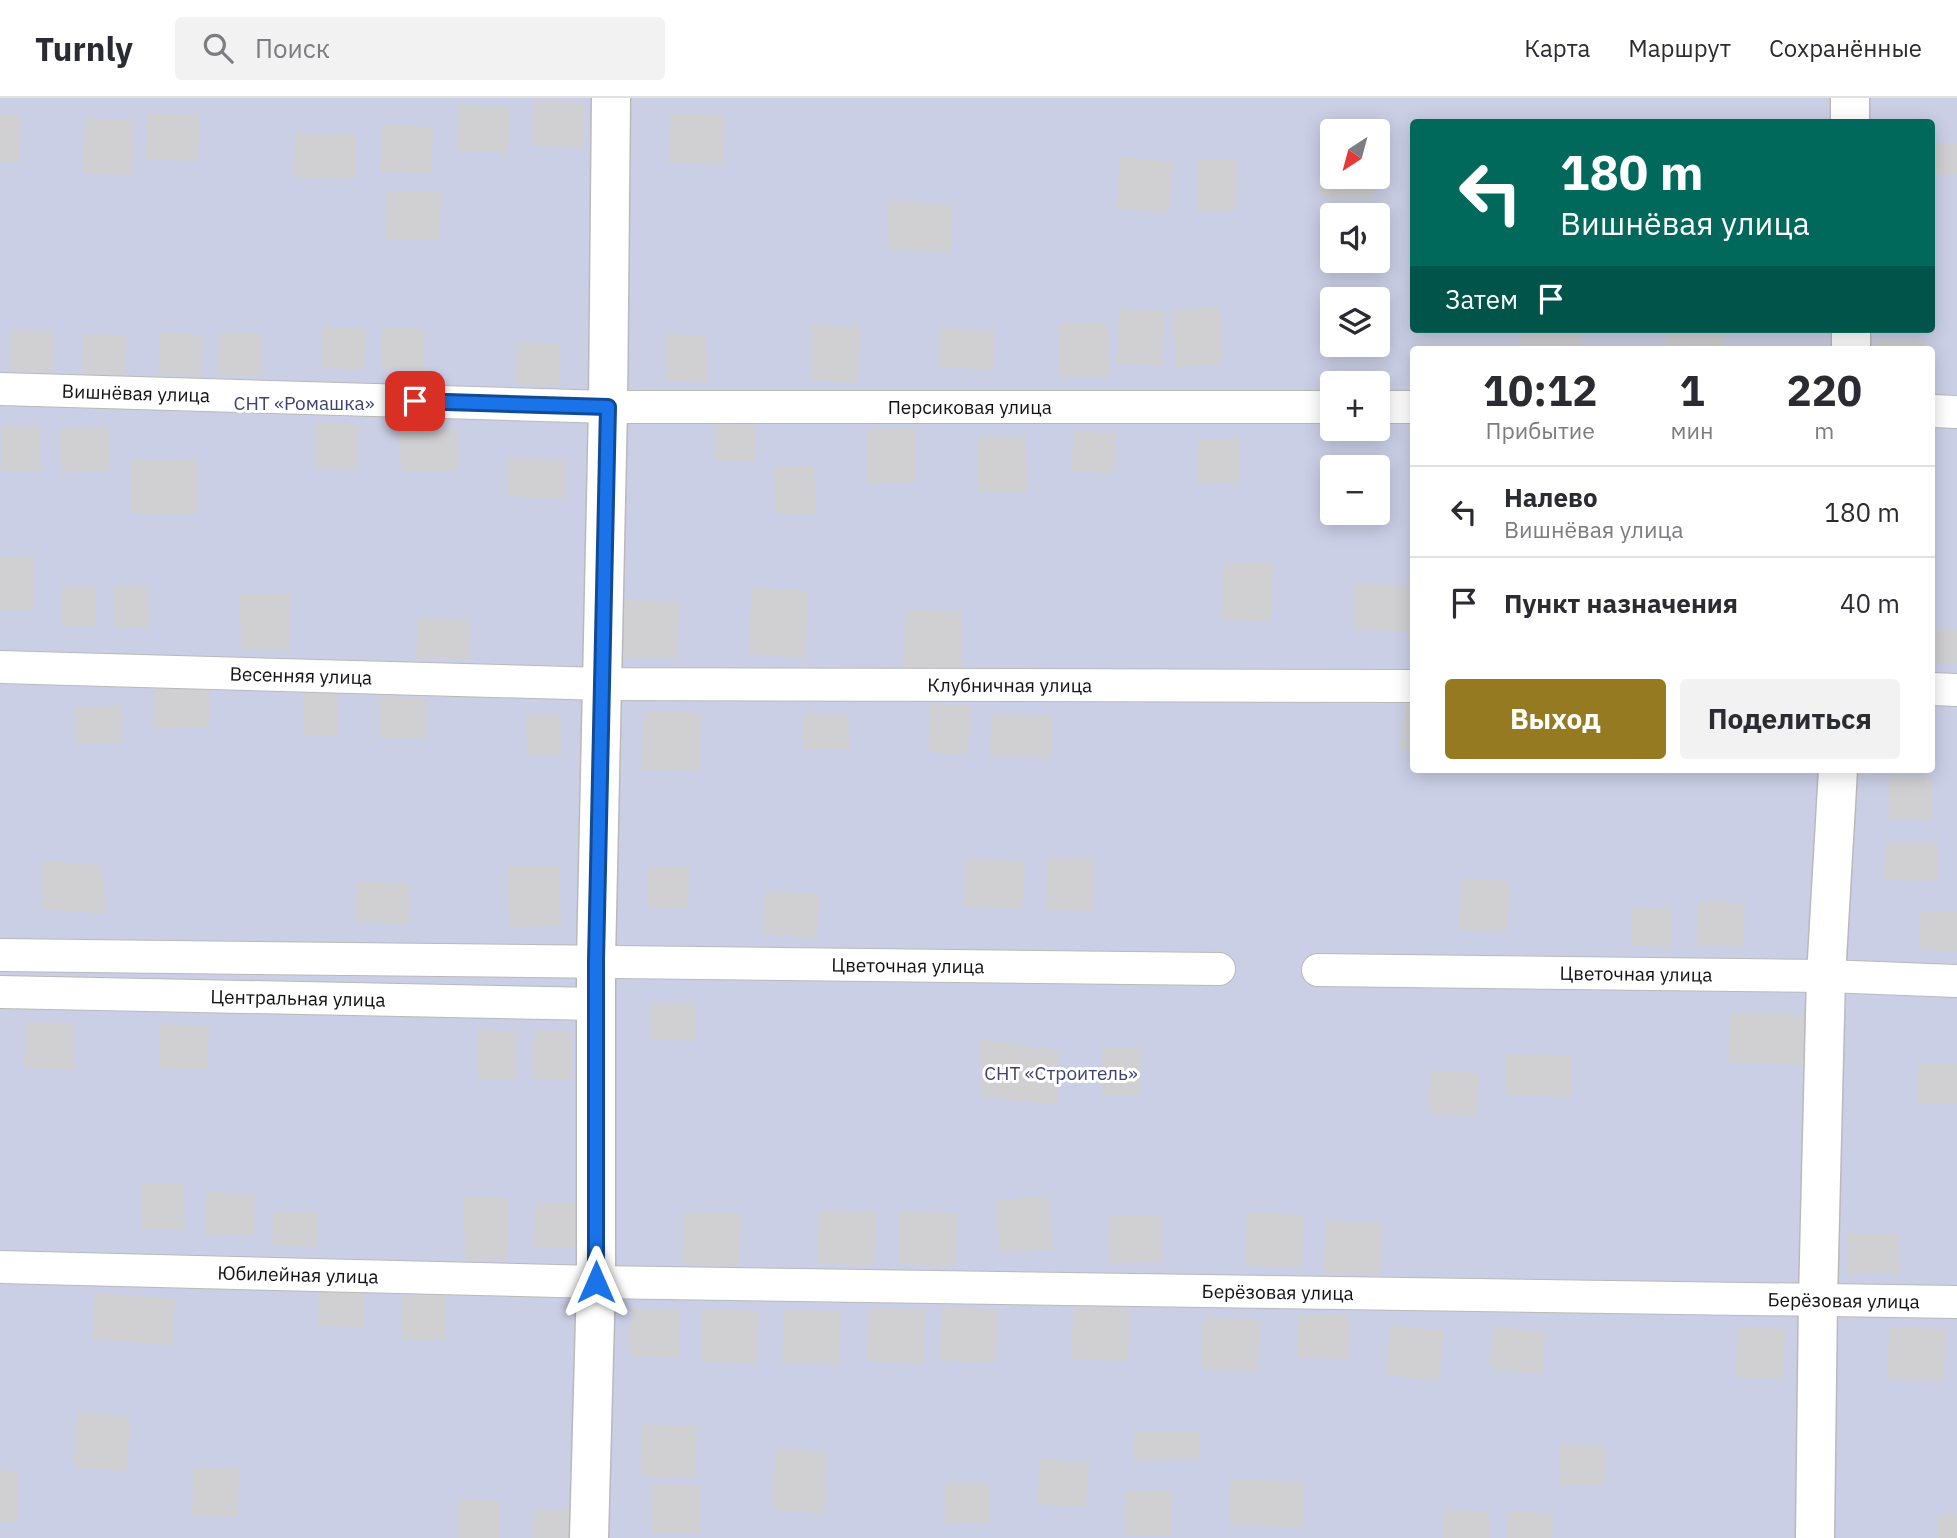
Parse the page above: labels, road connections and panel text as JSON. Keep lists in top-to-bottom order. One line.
{"streets":{"street":["Вишнёвая улица","Персиковая улица","Весенняя улица","Клубничная улица","Цветочная улица","Центральная улица","Юбилейная улица","Берёзовая улица"]},"crossings":[["Вишнёвая улица","Персиковая улица"],["Весенняя улица","Клубничная улица"],["Цветочная улица","Центральная улица"],["Юбилейная улица","Берёзовая улица"]],"parks":["СНТ «Ромашка»","СНТ «Строитель»"],"north":"bottom left","page":{"header":"Turnly","search":"Поиск","nav":["Карта","Маршрут","Сохранённые"],"map_buttons":["+","−"],"turn":["180 m","Вишнёвая улица"],"then":"Затем","eta":["10:12","Прибытие","1","мин","220","m"],"list":[{"name":"Налево","note":"Вишнёвая улица","value":"180 m"},{"name":"Пункт назначения","value":"40 m"}],"buttons":["Выход","Поделиться"]}}
